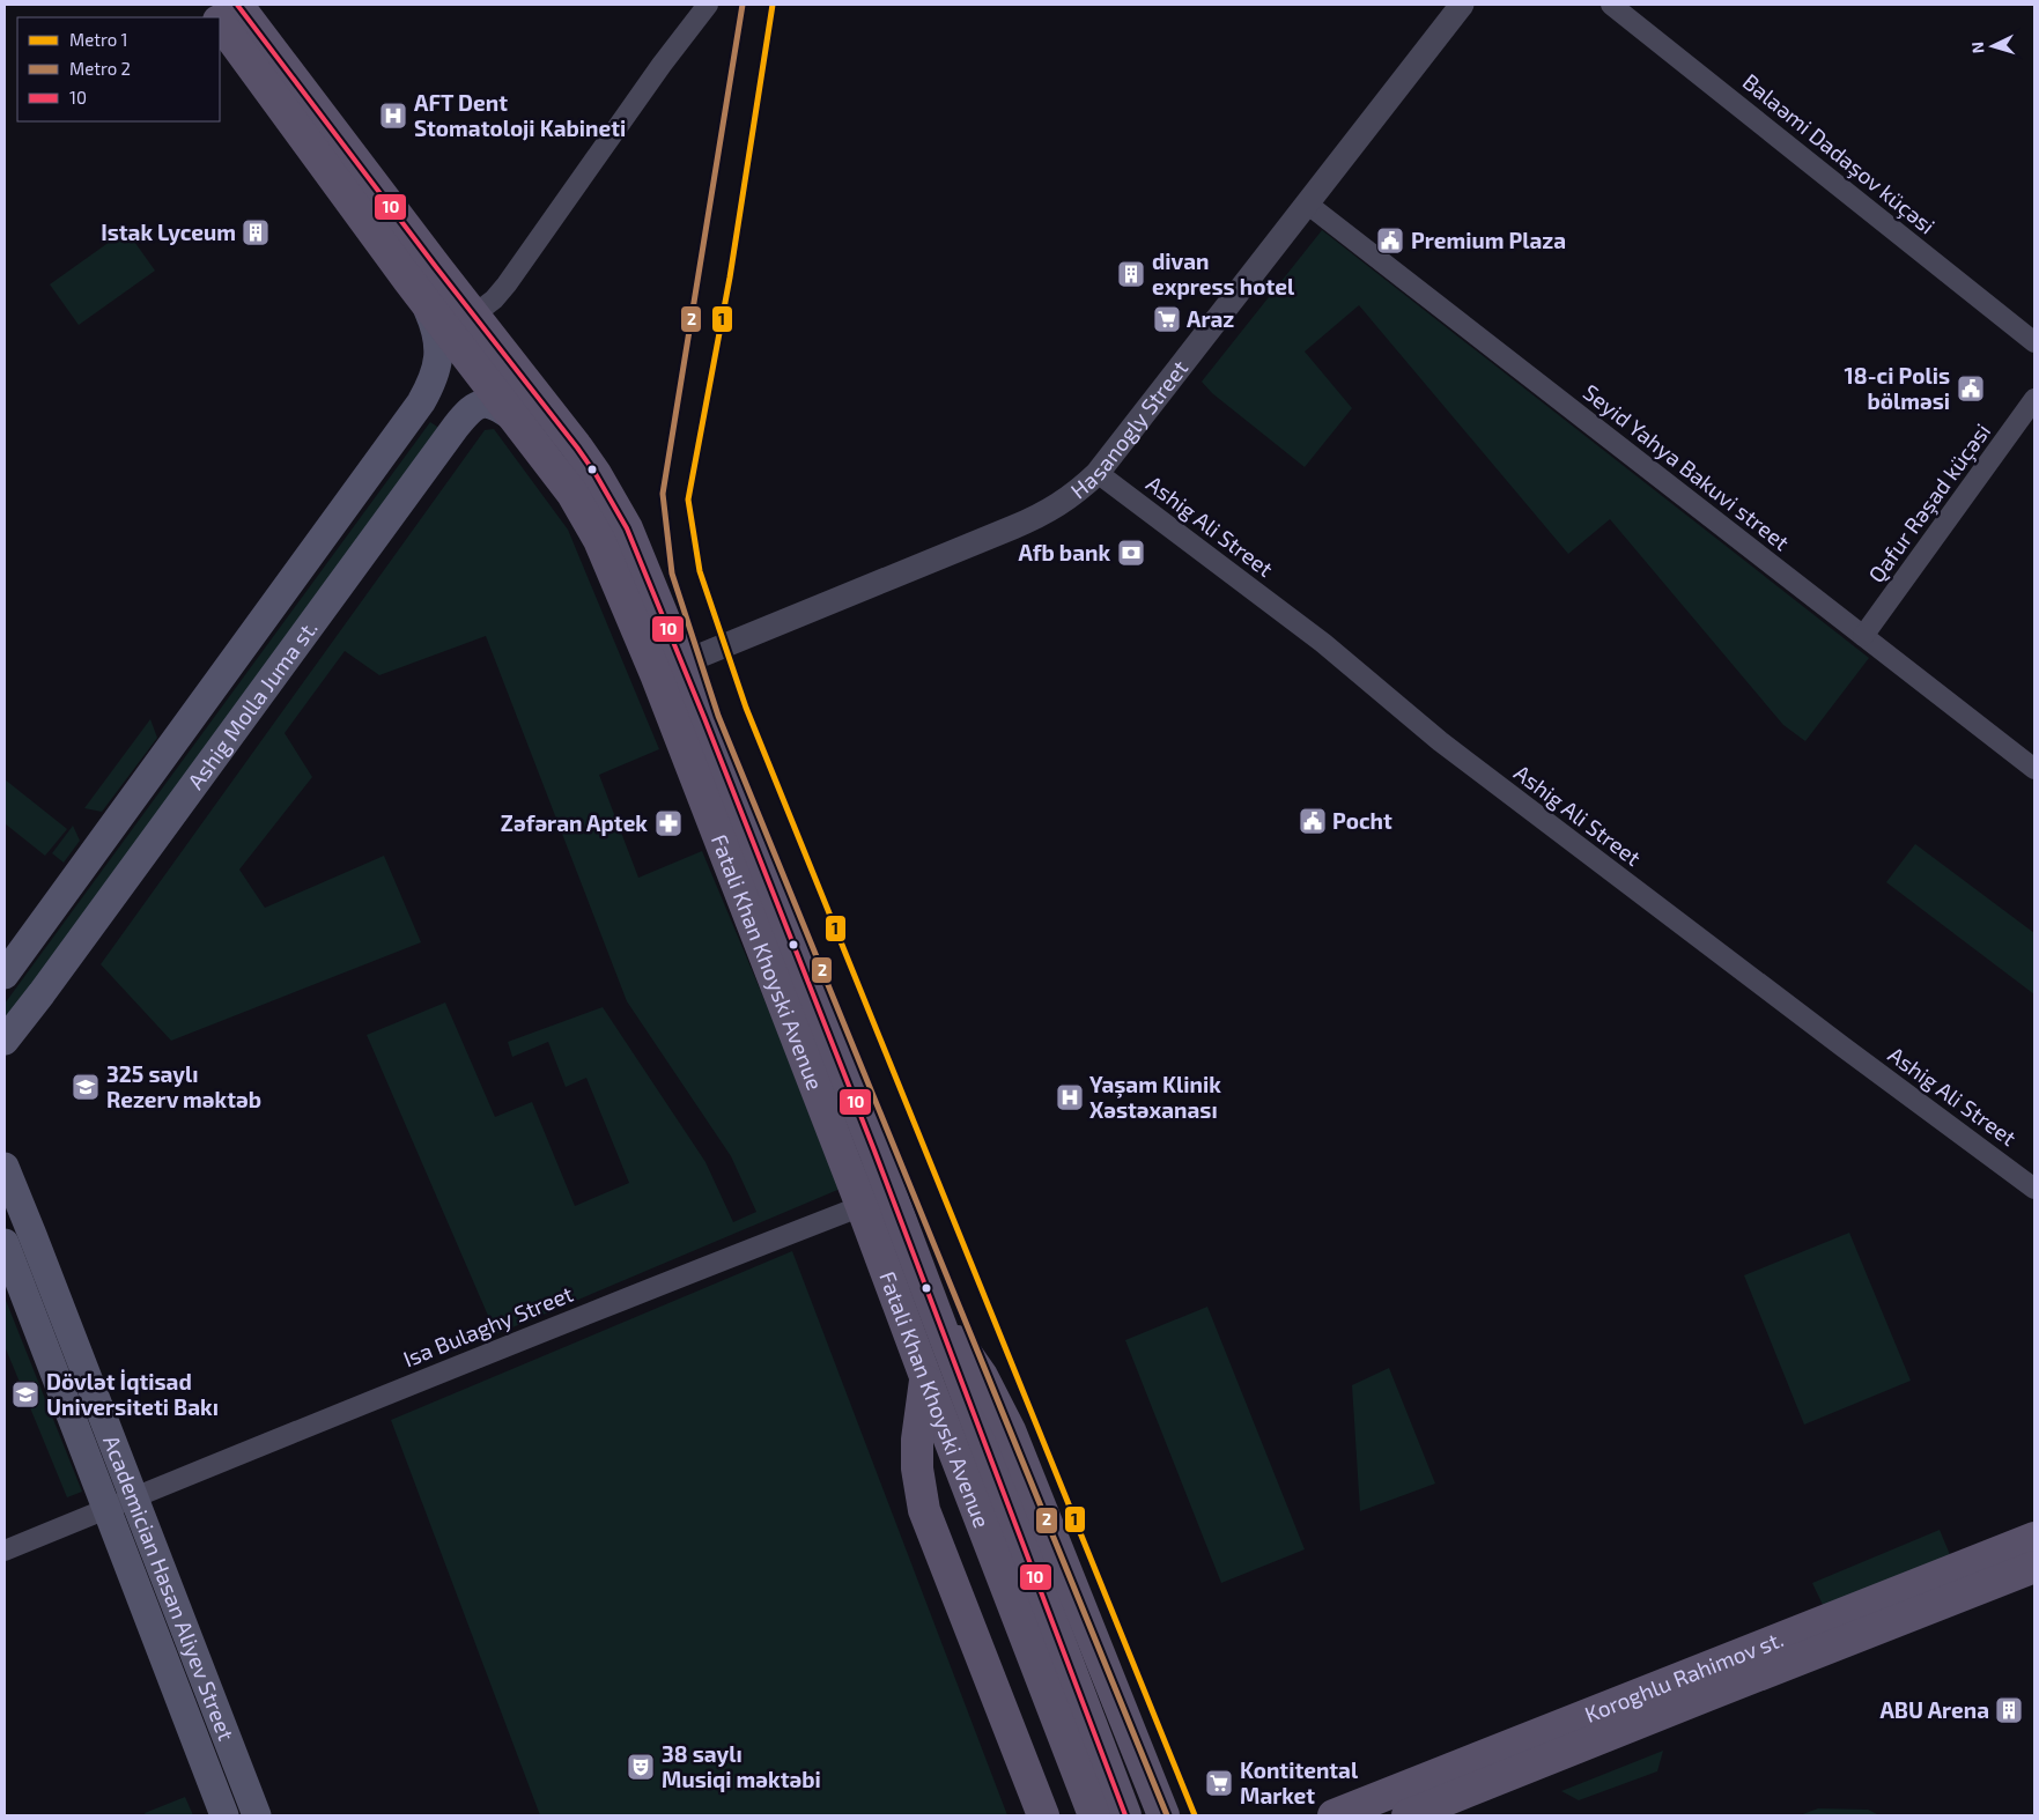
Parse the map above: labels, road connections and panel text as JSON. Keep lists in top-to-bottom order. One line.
{"streets":{"main road":["Ashig Molla Juma st.","Fatali Khan Khoyski Avenue","Academician Hasan Aliyev Street","Koroghlu Rahimov st."],"street":["Balaəmi Dadaşov küçəsi","Hasanogly Street","Seyid Yahya Bakuvi street","Qafur Rəşad küçəsi","Ashig Ali Street","Isa Bulaghy Street"]},"crossings":[["Hasanogly Street","Seyid Yahya Bakuvi street"],["Hasanogly Street","Ashig Ali Street"],["Hasanogly Street","Fatali Khan Khoyski Avenue"],["Seyid Yahya Bakuvi street","Qafur Rəşad küçəsi"],["Ashig Molla Juma st.","Fatali Khan Khoyski Avenue"],["Fatali Khan Khoyski Avenue","Isa Bulaghy Street"],["Isa Bulaghy Street","Academician Hasan Aliyev Street"]],"places":{"hospital":["AFT Dent Stomatoloji Kabineti","Yaşam Klinik Xəstəxanası"],"building":["Istak Lyceum","divan express hotel","ABU Arena"],"public building":["Premium Plaza","18-ci Polis bölməsi","Pocht"],"supermarket":["Araz","Kontitental Market"],"bank":["Afb bank"],"pharmacy":["Zəfəran Aptek"],"school or university":["325 saylı Rezerv məktəb","Dövlət İqtisad Universiteti Bakı"],"theatre":["38 saylı Musiqi məktəbi"]},"lines":["metro line 1","metro line 2","transit line 10"],"legend":["Metro 1","Metro 2","10"],"north":"left"}
